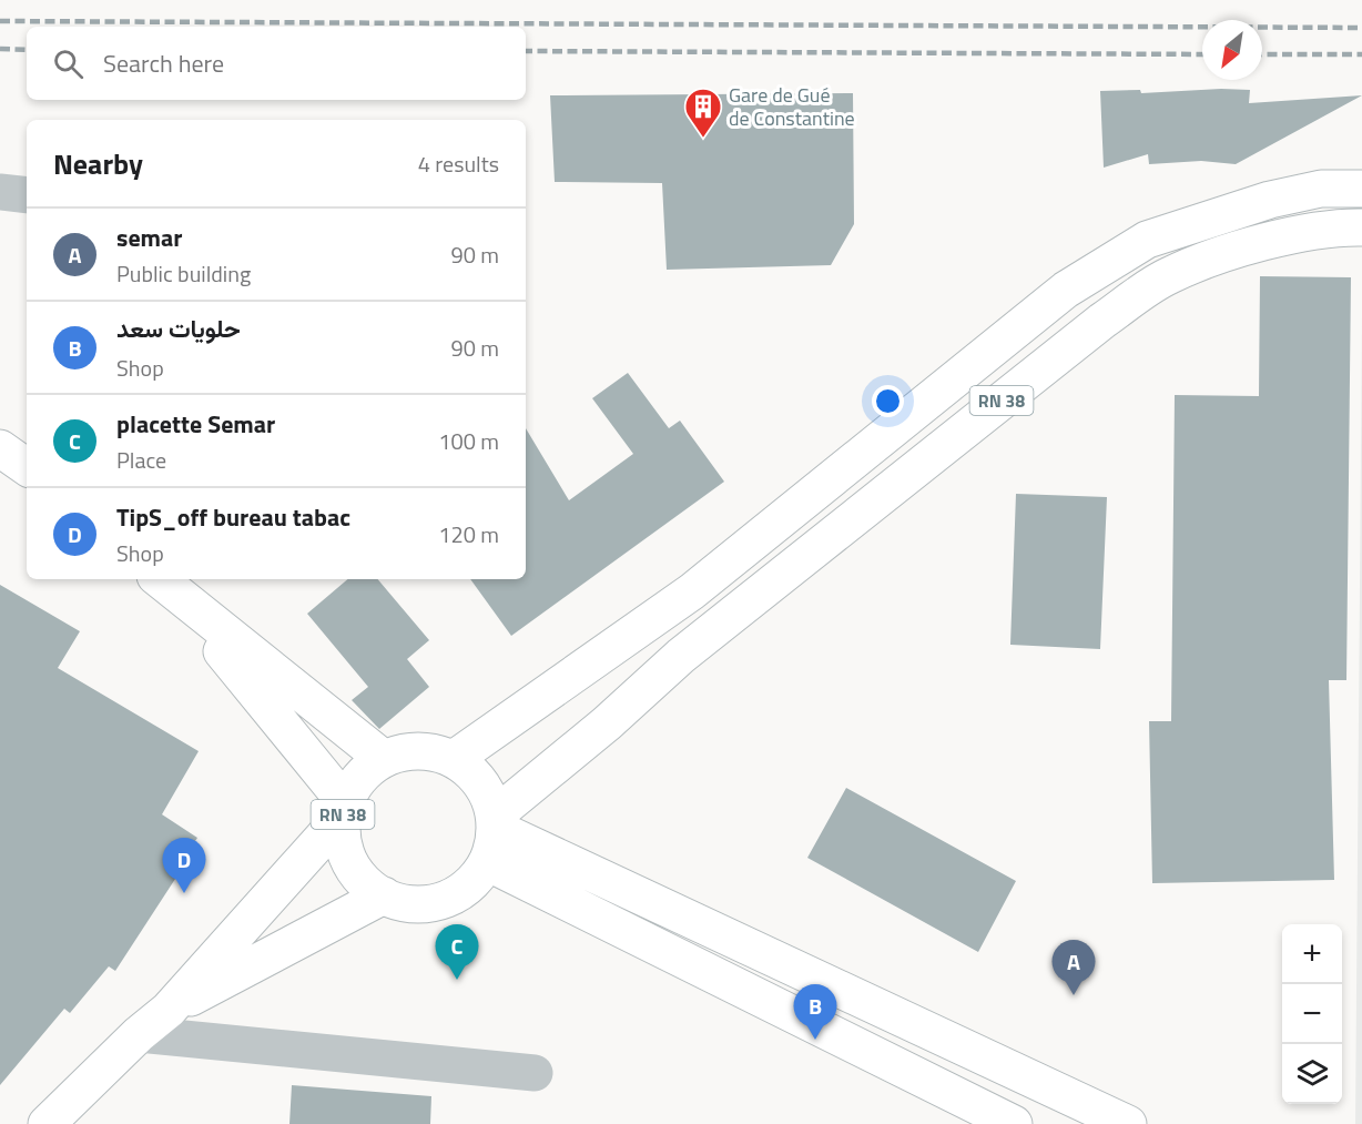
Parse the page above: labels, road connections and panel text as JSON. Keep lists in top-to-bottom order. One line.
{"streets":{"main road":["RN 38"]},"places":{"building":["Gare de Gué de Constantine"]},"north":"bottom left","page":{"search":"Search here","heading":["Nearby","4 results"],"list":[{"mark":"A","name":"semar","note":"Public building","value":"90 m"},{"mark":"B","name":"حلويات سعد","note":"Shop","value":"90 m"},{"mark":"C","name":"placette Semar","note":"Place","value":"100 m"},{"mark":"D","name":"TipS_off bureau tabac","note":"Shop","value":"120 m"}],"pins":["D","C","A","B"],"map_buttons":["+","−"]}}
